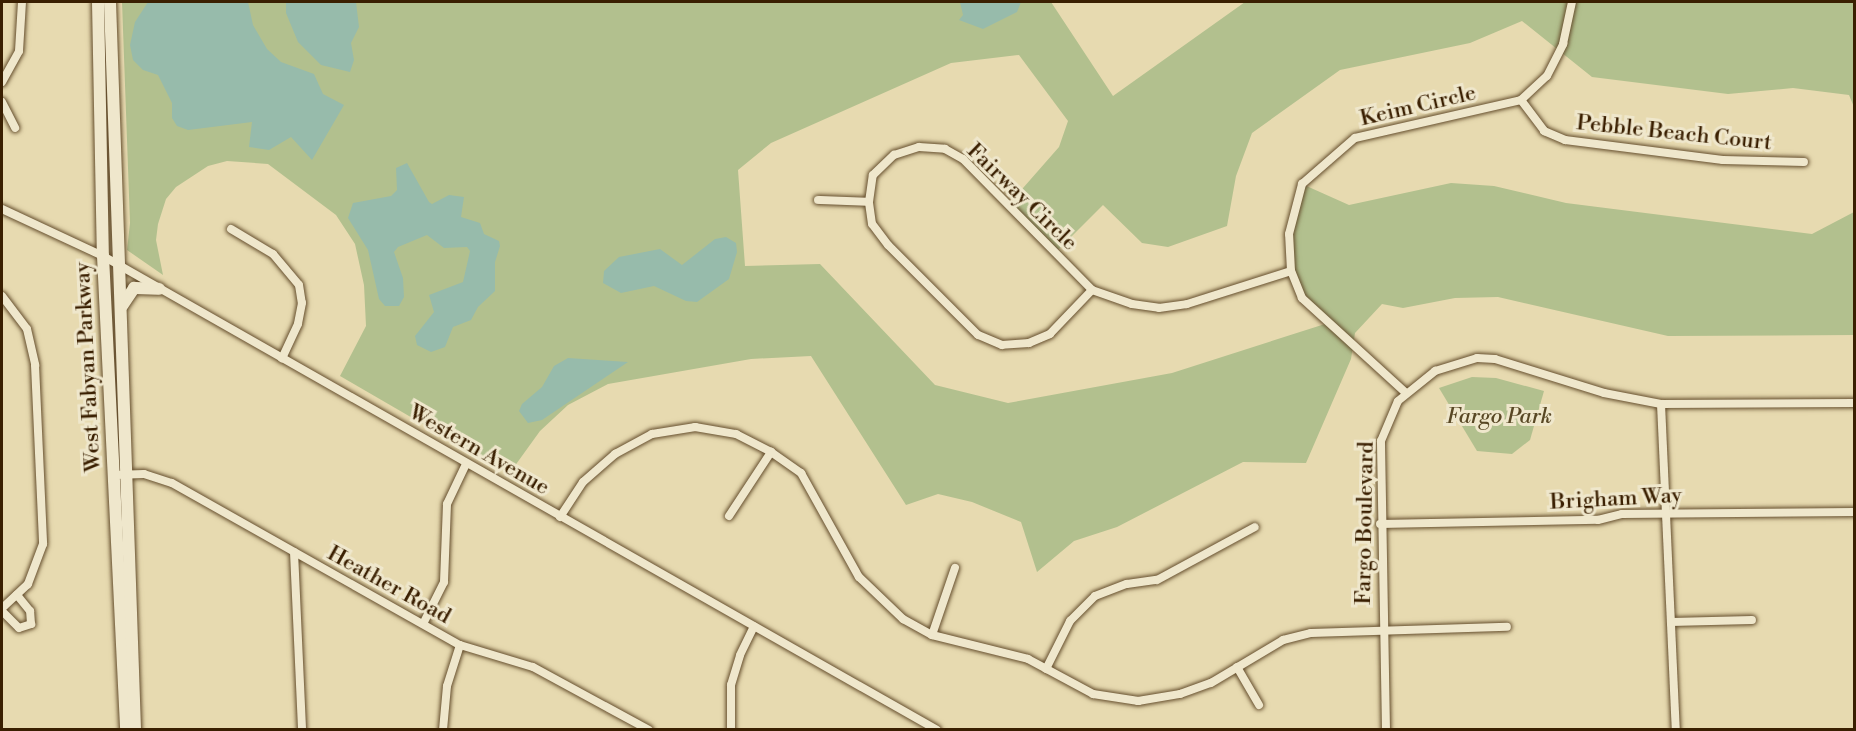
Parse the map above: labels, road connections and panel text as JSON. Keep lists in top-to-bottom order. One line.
{"streets":{"main road":["West Fabyan Parkway"],"street":["Keim Circle","Pebble Beach Court","Fairway Circle","Western Avenue","Brigham Way","Fargo Boulevard","Heather Road"]},"crossings":[["Keim Circle","Pebble Beach Court"],["Keim Circle","Fairway Circle"],["Keim Circle","Fargo Boulevard"],["West Fabyan Parkway","Western Avenue"],["West Fabyan Parkway","Heather Road"],["Brigham Way","Fargo Boulevard"]],"parks":["Fargo Park"]}
